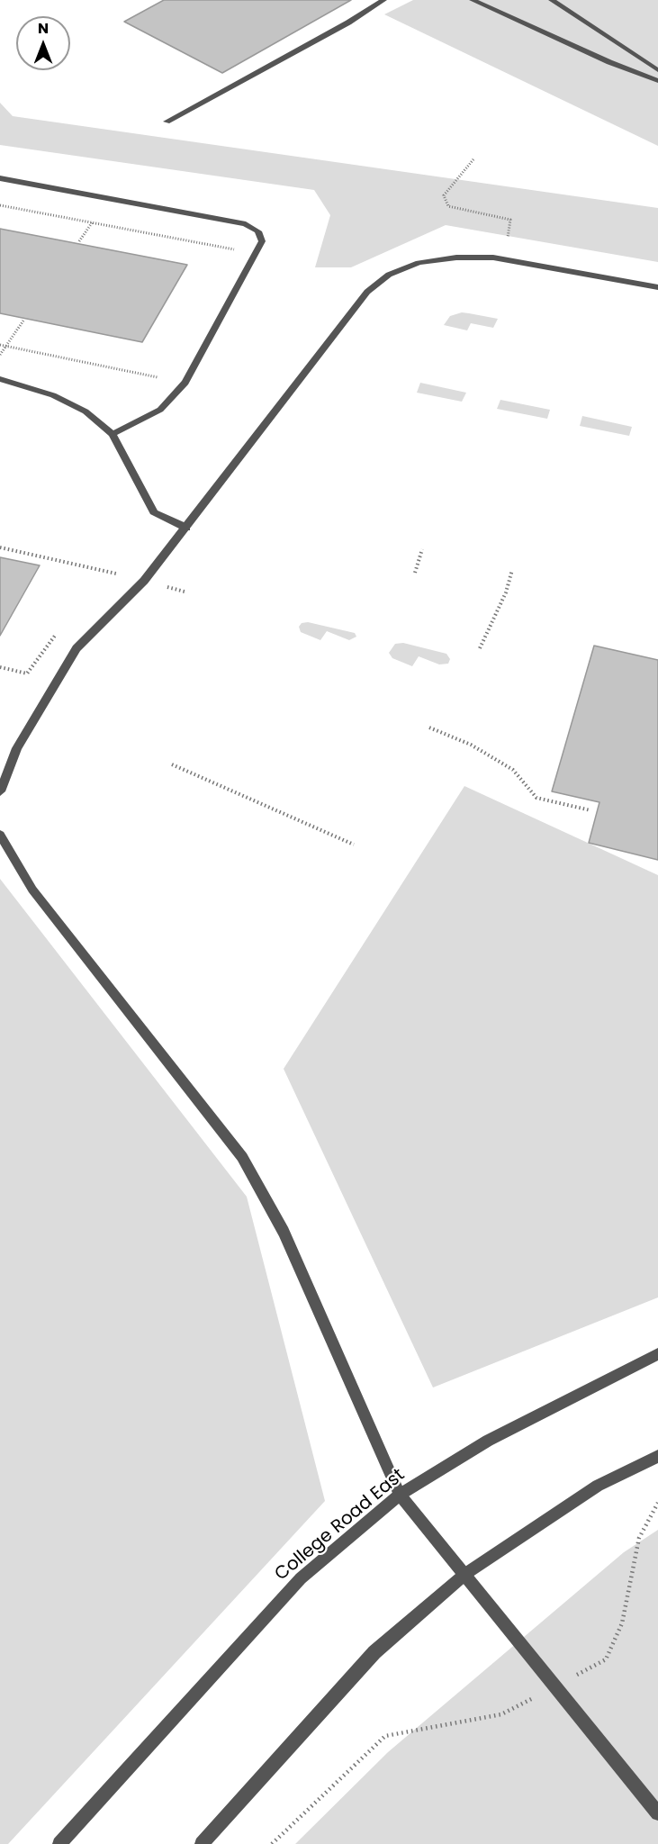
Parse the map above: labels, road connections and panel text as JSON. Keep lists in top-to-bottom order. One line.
{"streets":{"street":["College Road East"]},"north":"top"}
